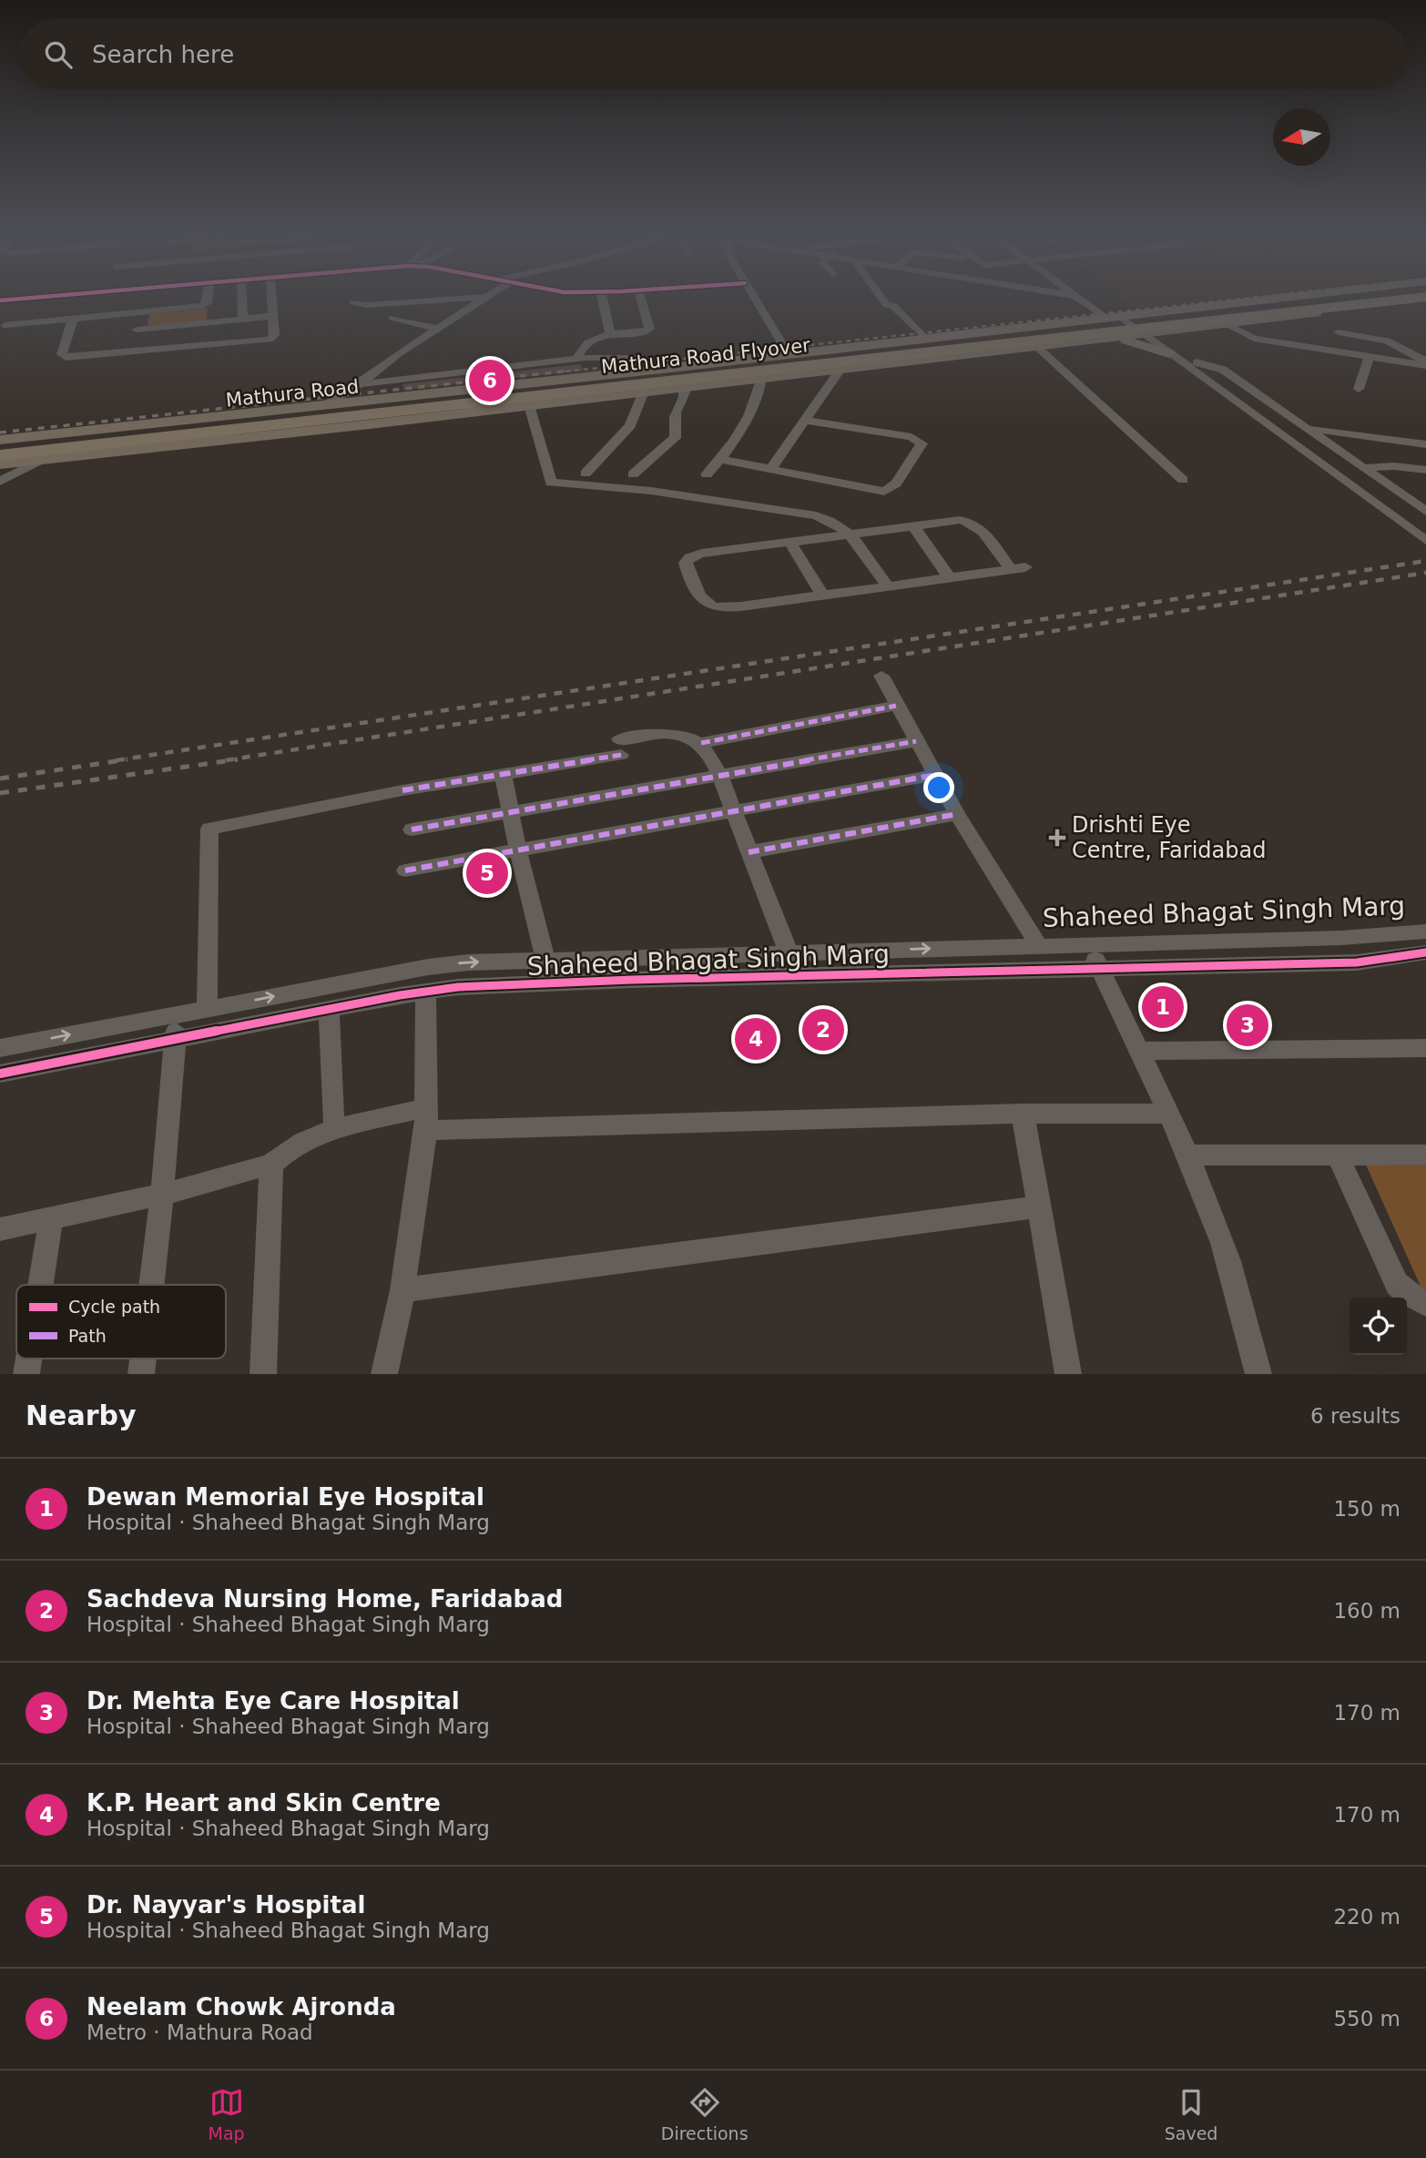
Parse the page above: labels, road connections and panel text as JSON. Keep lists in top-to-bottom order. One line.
{"streets":{"highway":["Mathura Road Flyover","Mathura Road"],"street":["Shaheed Bhagat Singh Marg"]},"crossings":[["Mathura Road Flyover","Mathura Road"]],"places":{"health":["Drishti Eye Centre, Faridabad"]},"legend":["Cycle path","Path"],"north":"left","page":{"search":"Search here","pins":["6","5","1","3","2","4"],"heading":["Nearby","6 results"],"list":[{"mark":"1","name":"Dewan Memorial Eye Hospital","note":"Hospital · Shaheed Bhagat Singh Marg","value":"150 m"},{"mark":"2","name":"Sachdeva Nursing Home, Faridabad","note":"Hospital · Shaheed Bhagat Singh Marg","value":"160 m"},{"mark":"3","name":"Dr. Mehta Eye Care Hospital","note":"Hospital · Shaheed Bhagat Singh Marg","value":"170 m"},{"mark":"4","name":"K.P. Heart and Skin Centre","note":"Hospital · Shaheed Bhagat Singh Marg","value":"170 m"},{"mark":"5","name":"Dr. Nayyar's Hospital","note":"Hospital · Shaheed Bhagat Singh Marg","value":"220 m"},{"mark":"6","name":"Neelam Chowk Ajronda","note":"Metro · Mathura Road","value":"550 m"}],"nav":["Map","Directions","Saved"]}}
